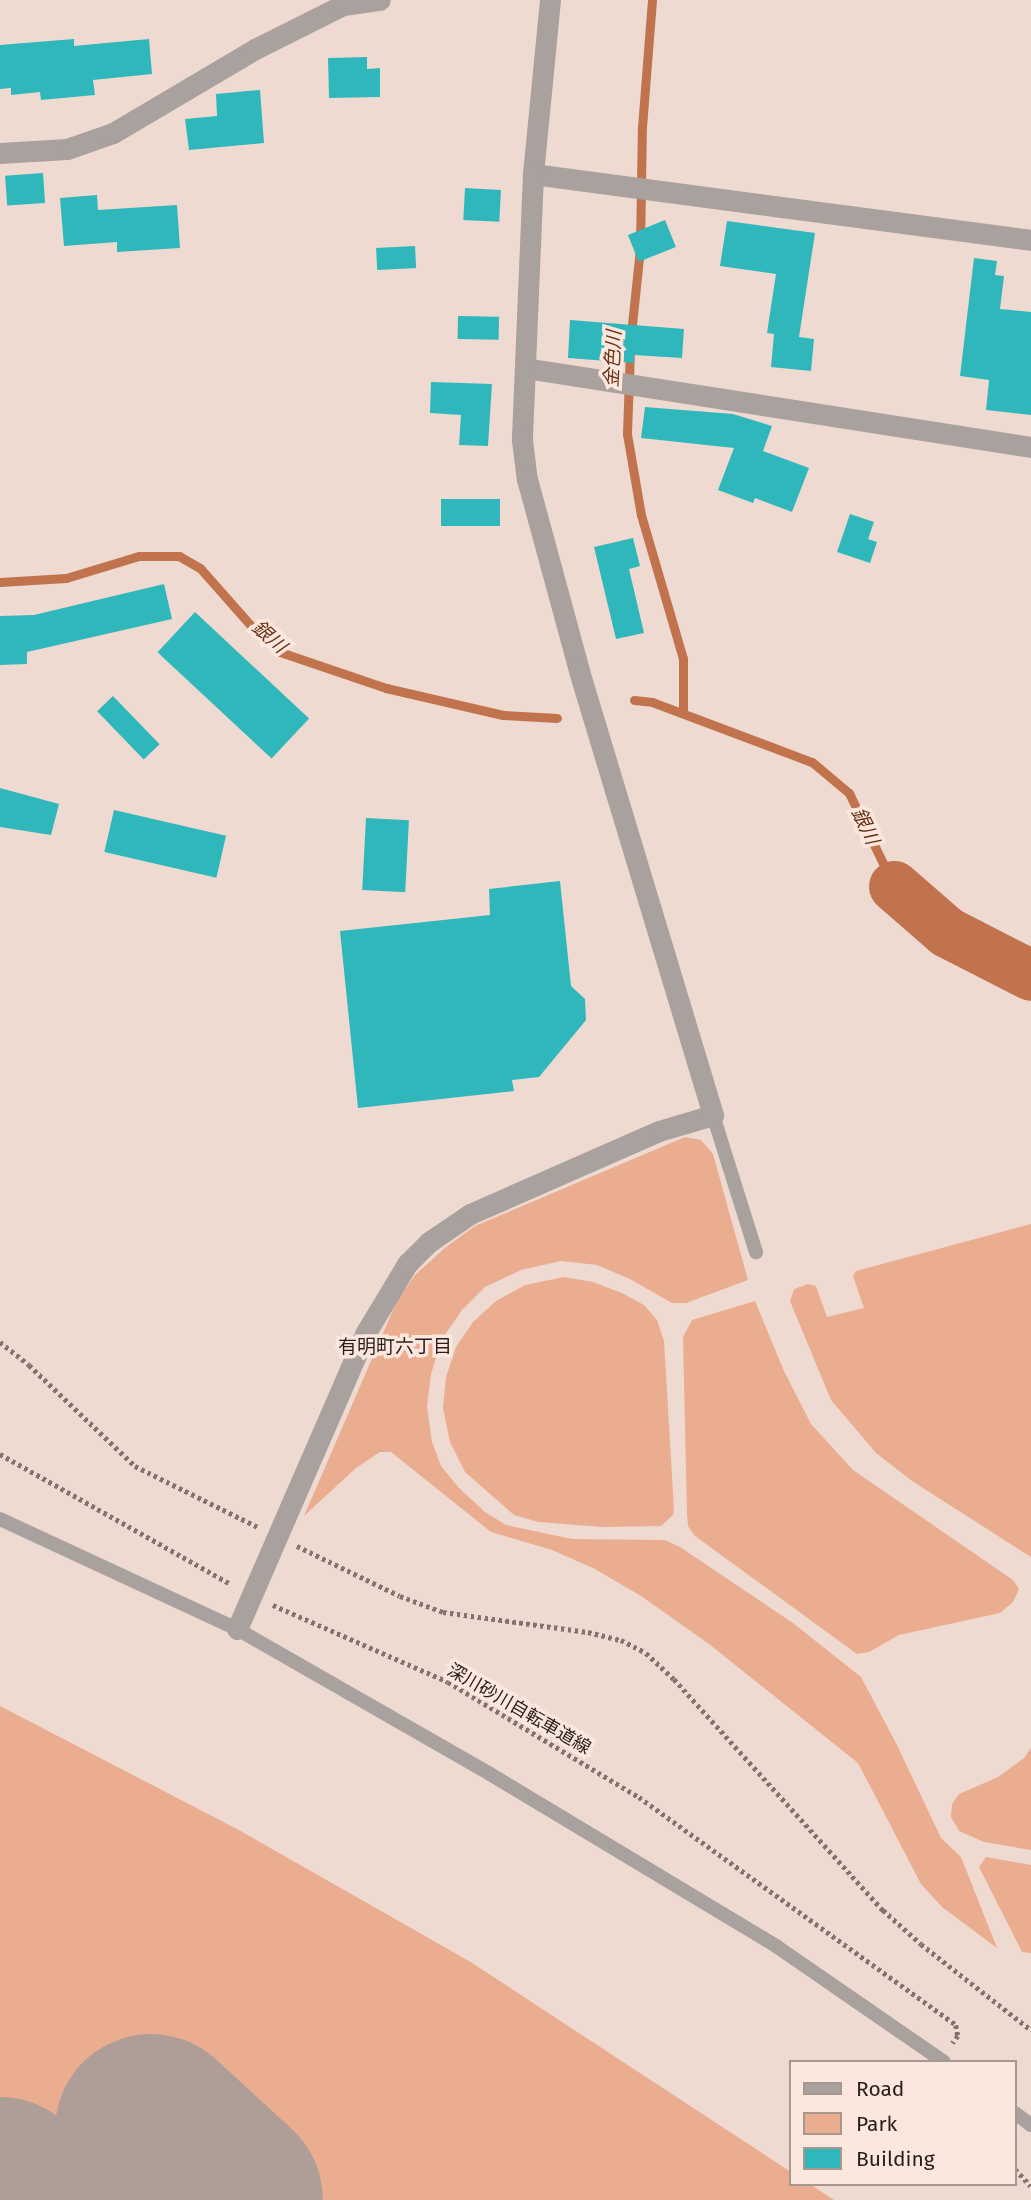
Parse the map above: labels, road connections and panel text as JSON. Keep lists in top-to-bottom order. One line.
{"streets":{"path":["深川砂川自転車道線"]},"districts":["有明町六丁目"],"water":["金色川","銀川"],"legend":["Road","Park","Building"]}
